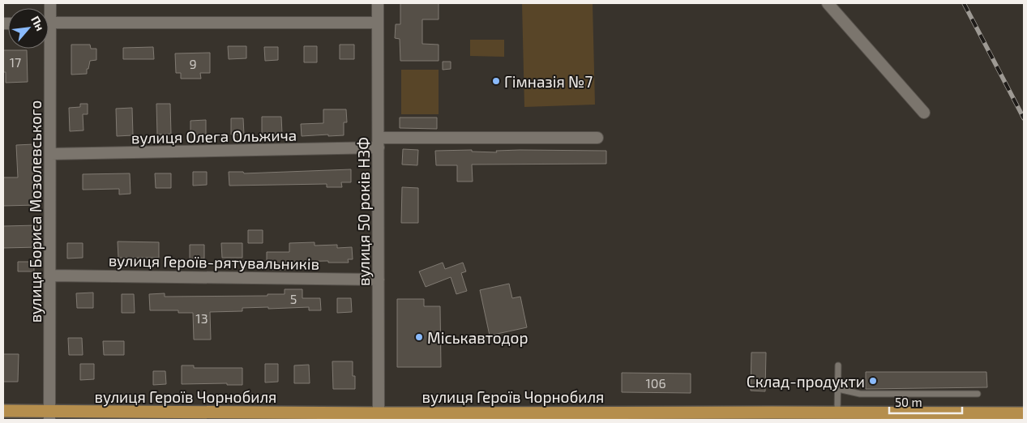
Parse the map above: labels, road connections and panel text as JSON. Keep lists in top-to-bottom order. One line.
{"streets":{"main road":["вулиця Героїв Чорнобиля"],"street":["вулиця Олега Ольжича","вулиця Бориса Мозолевського","вулиця 50 років НЗФ","вулиця Героїв-рятувальників"]},"crossings":[["вулиця Олега Ольжича","вулиця Бориса Мозолевського"],["вулиця Олега Ольжича","вулиця 50 років НЗФ"],["вулиця Бориса Мозолевського","вулиця Героїв-рятувальників"],["вулиця Бориса Мозолевського","вулиця Героїв Чорнобиля"],["вулиця 50 років НЗФ","вулиця Героїв-рятувальників"],["вулиця 50 років НЗФ","вулиця Героїв Чорнобиля"]],"places":["Гімназія №7","Міськавтодор","Склад-продукти"],"house_numbers":["17","9","5","13","106"],"scale_bar":"50 m","north":"top right"}
